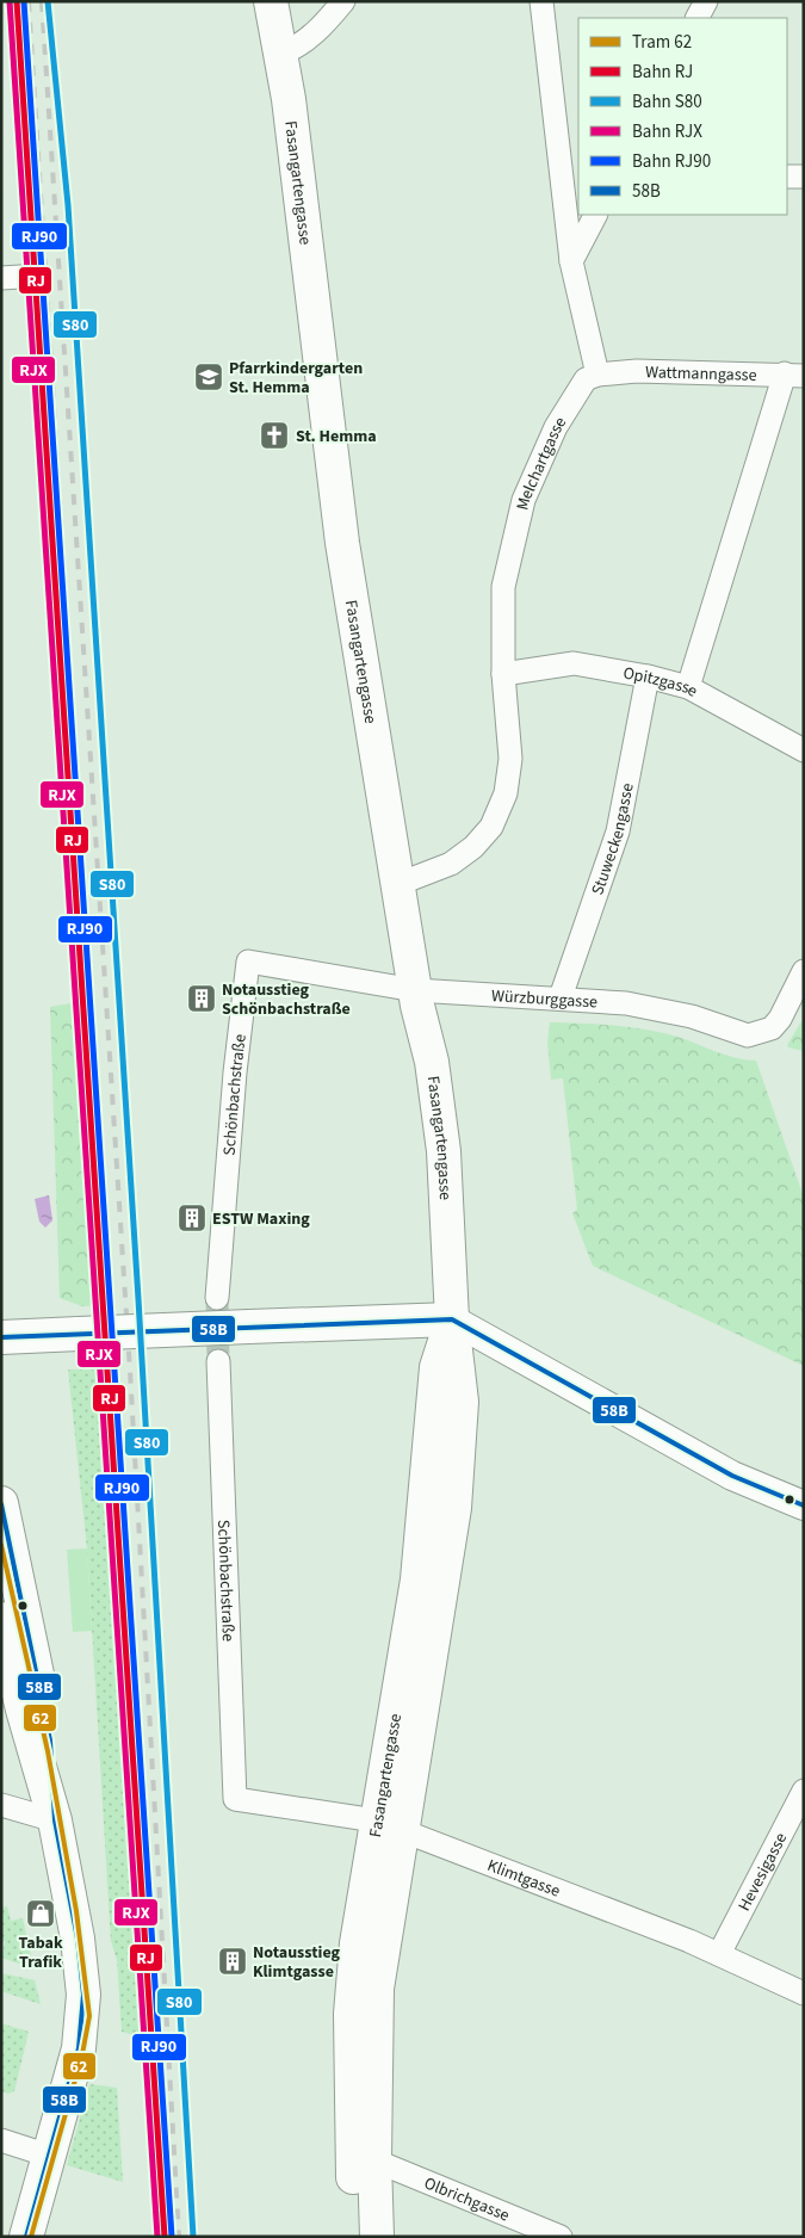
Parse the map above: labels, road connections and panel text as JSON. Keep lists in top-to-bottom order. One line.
{"streets":{"main road":["Fasangartengasse"],"street":["Wattmanngasse","Melchartgasse","Opitzgasse","Stuweckengasse","Würzburggasse","Schönbachstraße","Hevesigasse","Klimtgasse","Olbrichgasse"]},"crossings":[["Fasangartengasse","Melchartgasse"],["Fasangartengasse","Würzburggasse"],["Fasangartengasse","Klimtgasse"],["Fasangartengasse","Olbrichgasse"],["Wattmanngasse","Melchartgasse"],["Melchartgasse","Opitzgasse"],["Opitzgasse","Stuweckengasse"],["Stuweckengasse","Würzburggasse"],["Würzburggasse","Schönbachstraße"],["Schönbachstraße","Klimtgasse"],["Hevesigasse","Klimtgasse"]],"places":{"school or university":["Pfarrkindergarten St. Hemma"],"church":["St. Hemma"],"building":["Notausstieg Schönbachstraße","ESTW Maxing","Notausstieg Klimtgasse"],"shop":["Tabak Trafik"]},"lines":["rail line RJ","rail line S80","rail line RJX","rail line RJ90","transit line 58B","tram line 62"],"legend":["Tram 62","Bahn RJ","Bahn S80","Bahn RJX","Bahn RJ90","58B"]}
